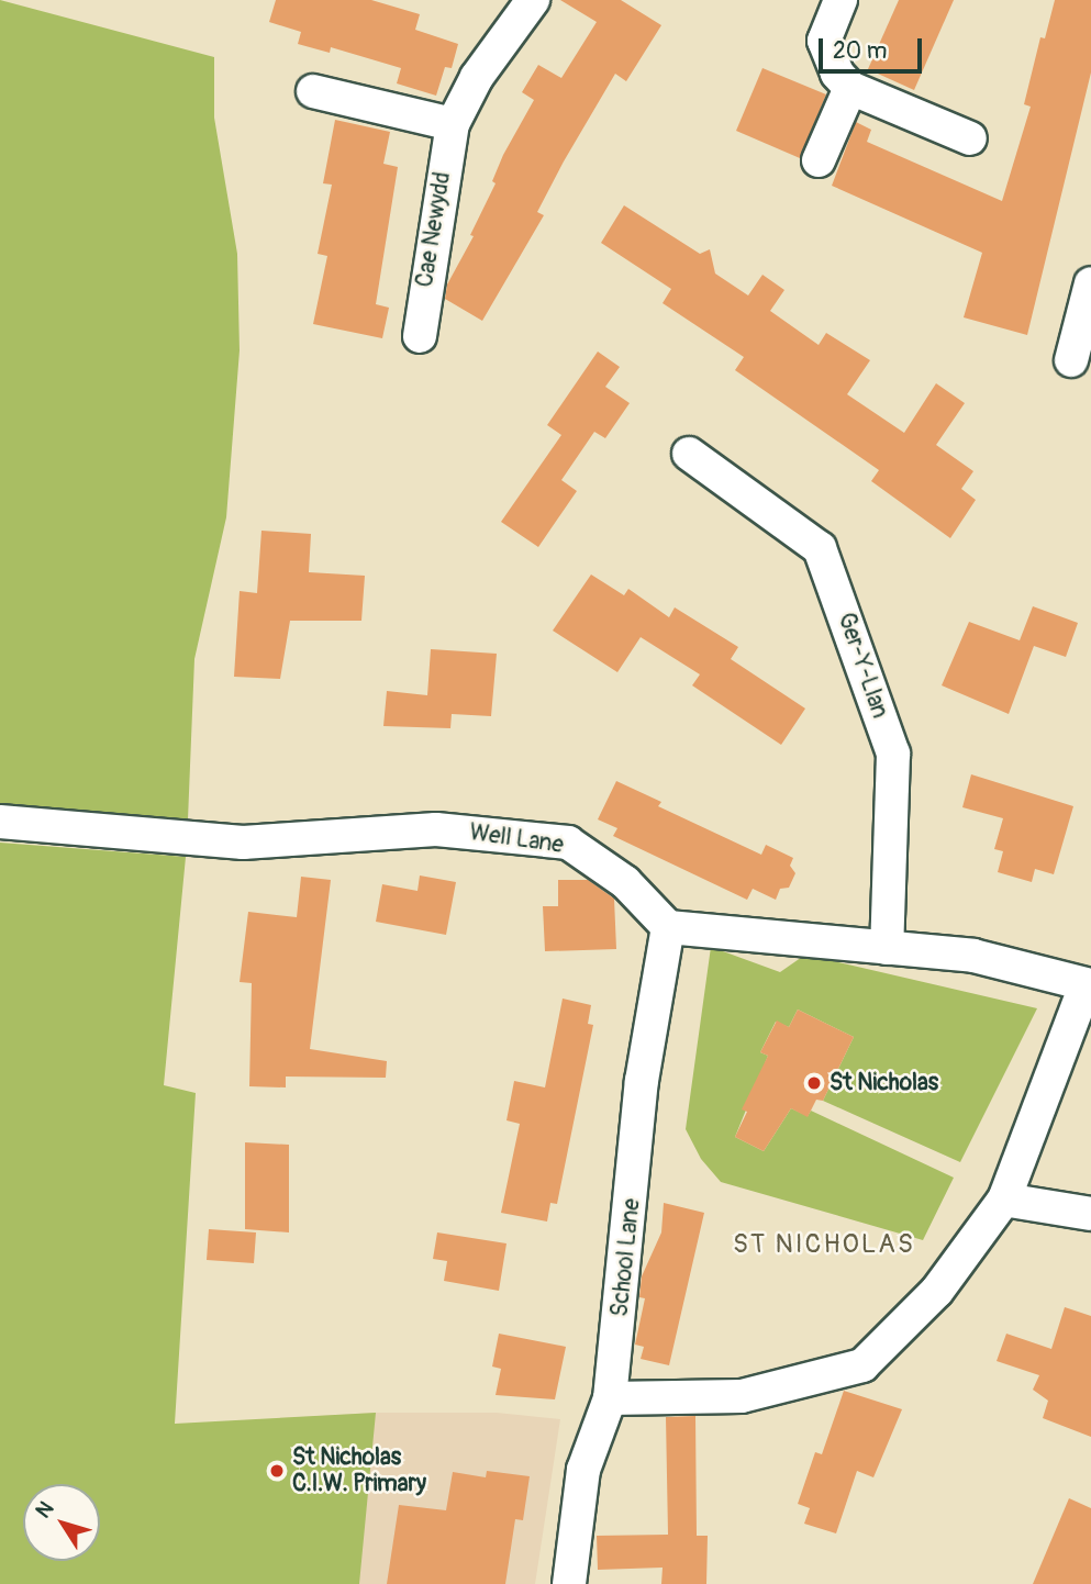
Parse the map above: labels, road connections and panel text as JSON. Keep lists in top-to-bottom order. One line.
{"streets":{"street":["Cae Newydd","Ger-Y-Llan","Well Lane","School Lane"]},"crossings":[["Well Lane","School Lane"]],"districts":["ST NICHOLAS"],"places":["St Nicholas","St Nicholas C.I.W. Primary"],"scale_bar":"20 m","north":"top left"}
